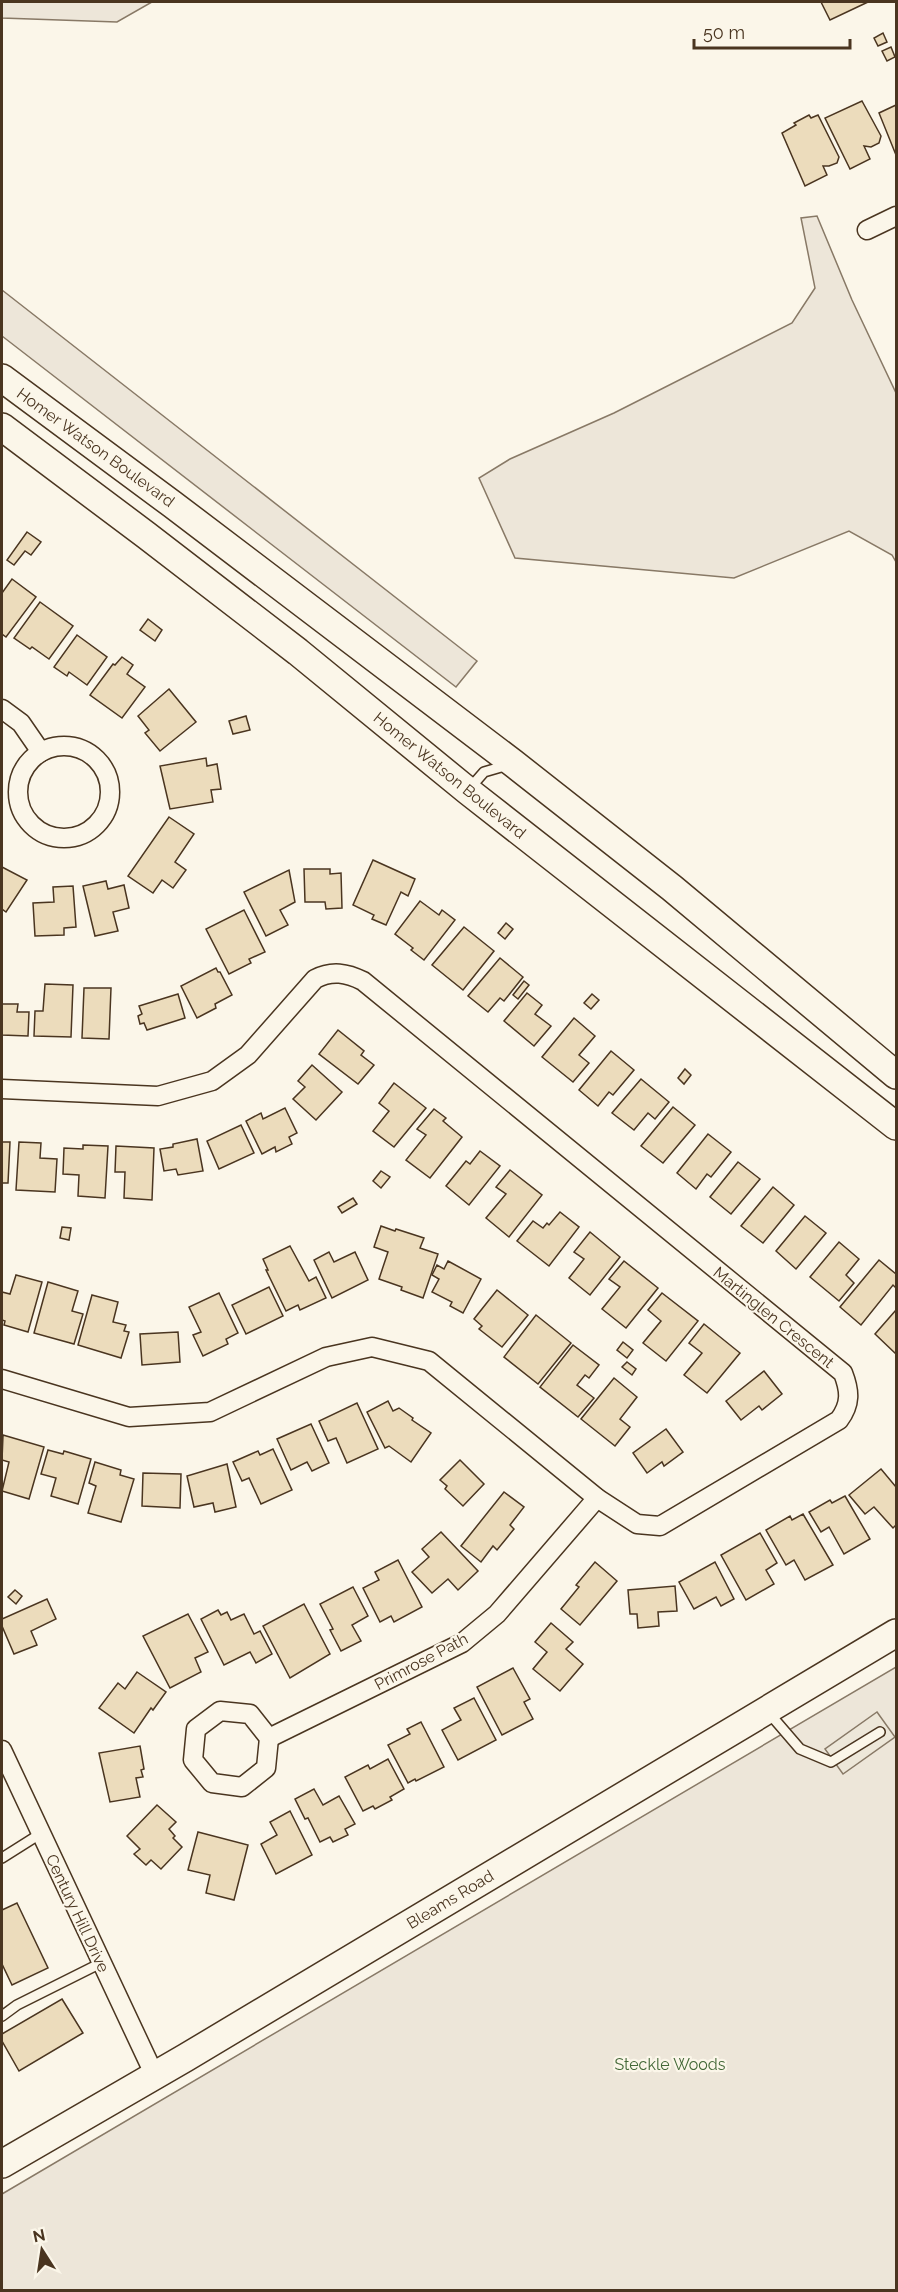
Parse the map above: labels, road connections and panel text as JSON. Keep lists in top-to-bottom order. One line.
{"streets":{"main road":["Homer Watson Boulevard","Bleams Road"],"street":["Martinglen Crescent","Primrose Path","Century Hill Drive"]},"crossings":[["Martinglen Crescent","Primrose Path"],["Bleams Road","Century Hill Drive"]],"parks":["Steckle Woods"],"scale_bar":"50 m","north":"top"}
